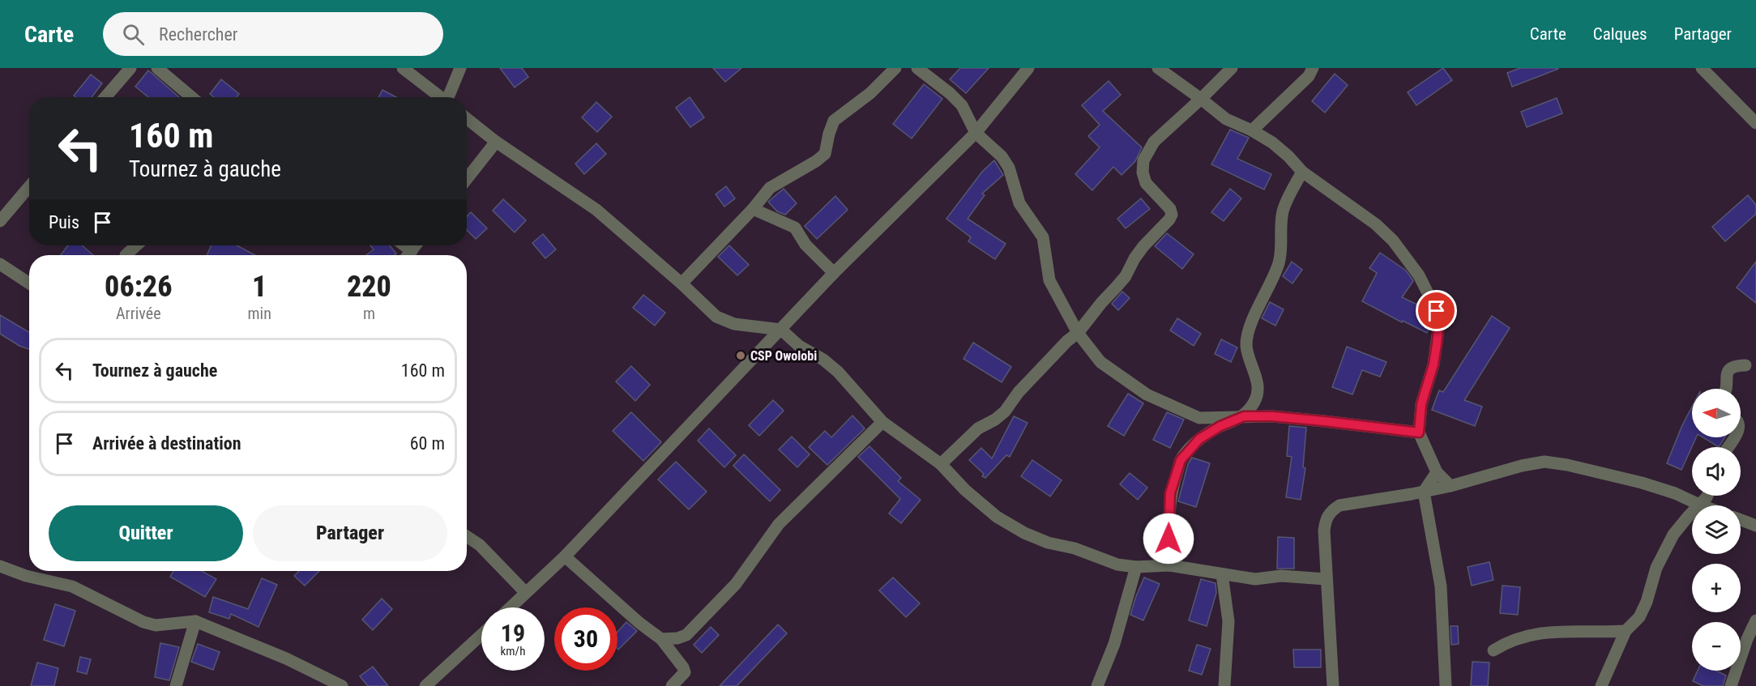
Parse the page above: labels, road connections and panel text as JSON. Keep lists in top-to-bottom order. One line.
{"places":["CSP Owolobi"],"north":"left","page":{"header":"Carte","search":"Rechercher","nav":["Carte","Calques","Partager"],"turn":["160 m","Tournez à gauche"],"then":"Puis","eta":["06:26","Arrivée","1","min","220","m"],"list":[{"name":"Tournez à gauche","value":"160 m"},{"name":"Arrivée à destination","value":"60 m"}],"map_buttons":["+","−"],"buttons":["Quitter","Partager"],"speed":"19 km/h","limit":"30"}}
